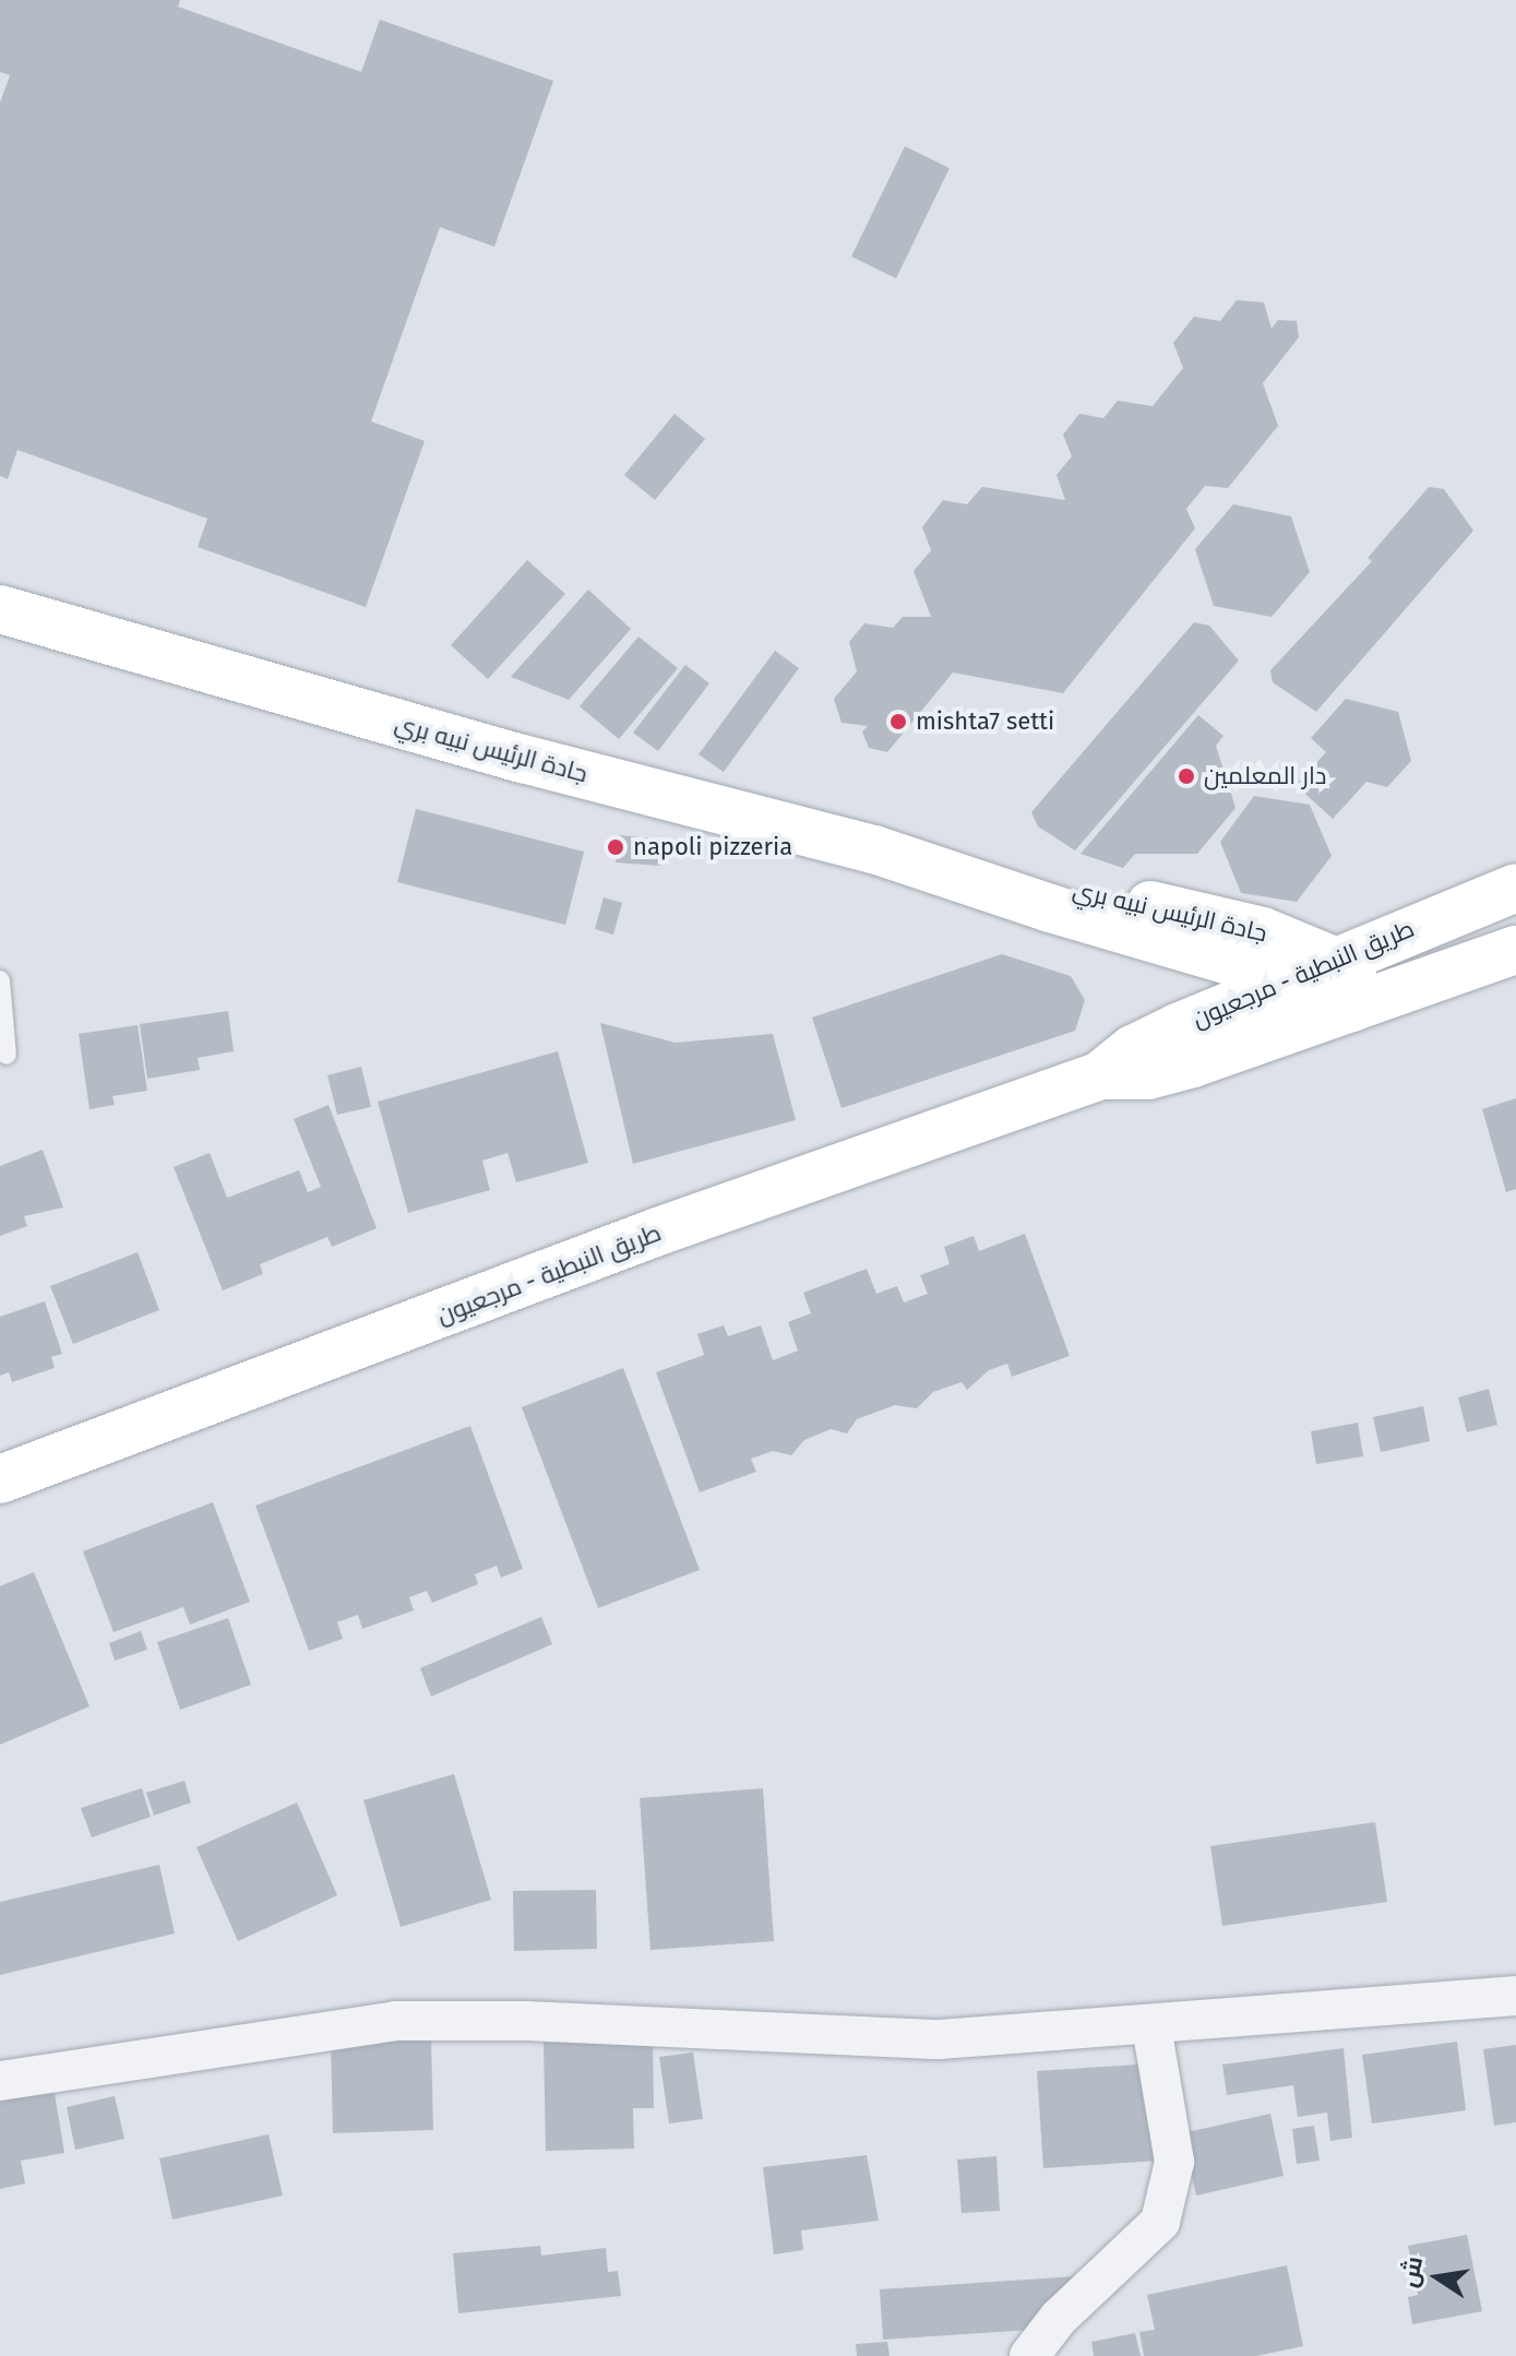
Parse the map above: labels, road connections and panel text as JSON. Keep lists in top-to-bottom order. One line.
{"streets":{"main road":["جادة الرئيس نبيه بري","طريق النبطية - مرجعيون"]},"crossings":[["جادة الرئيس نبيه بري","طريق النبطية - مرجعيون"]],"places":["mishta7 setti","دار المعلمين","napoli pizzeria"],"north":"left"}
